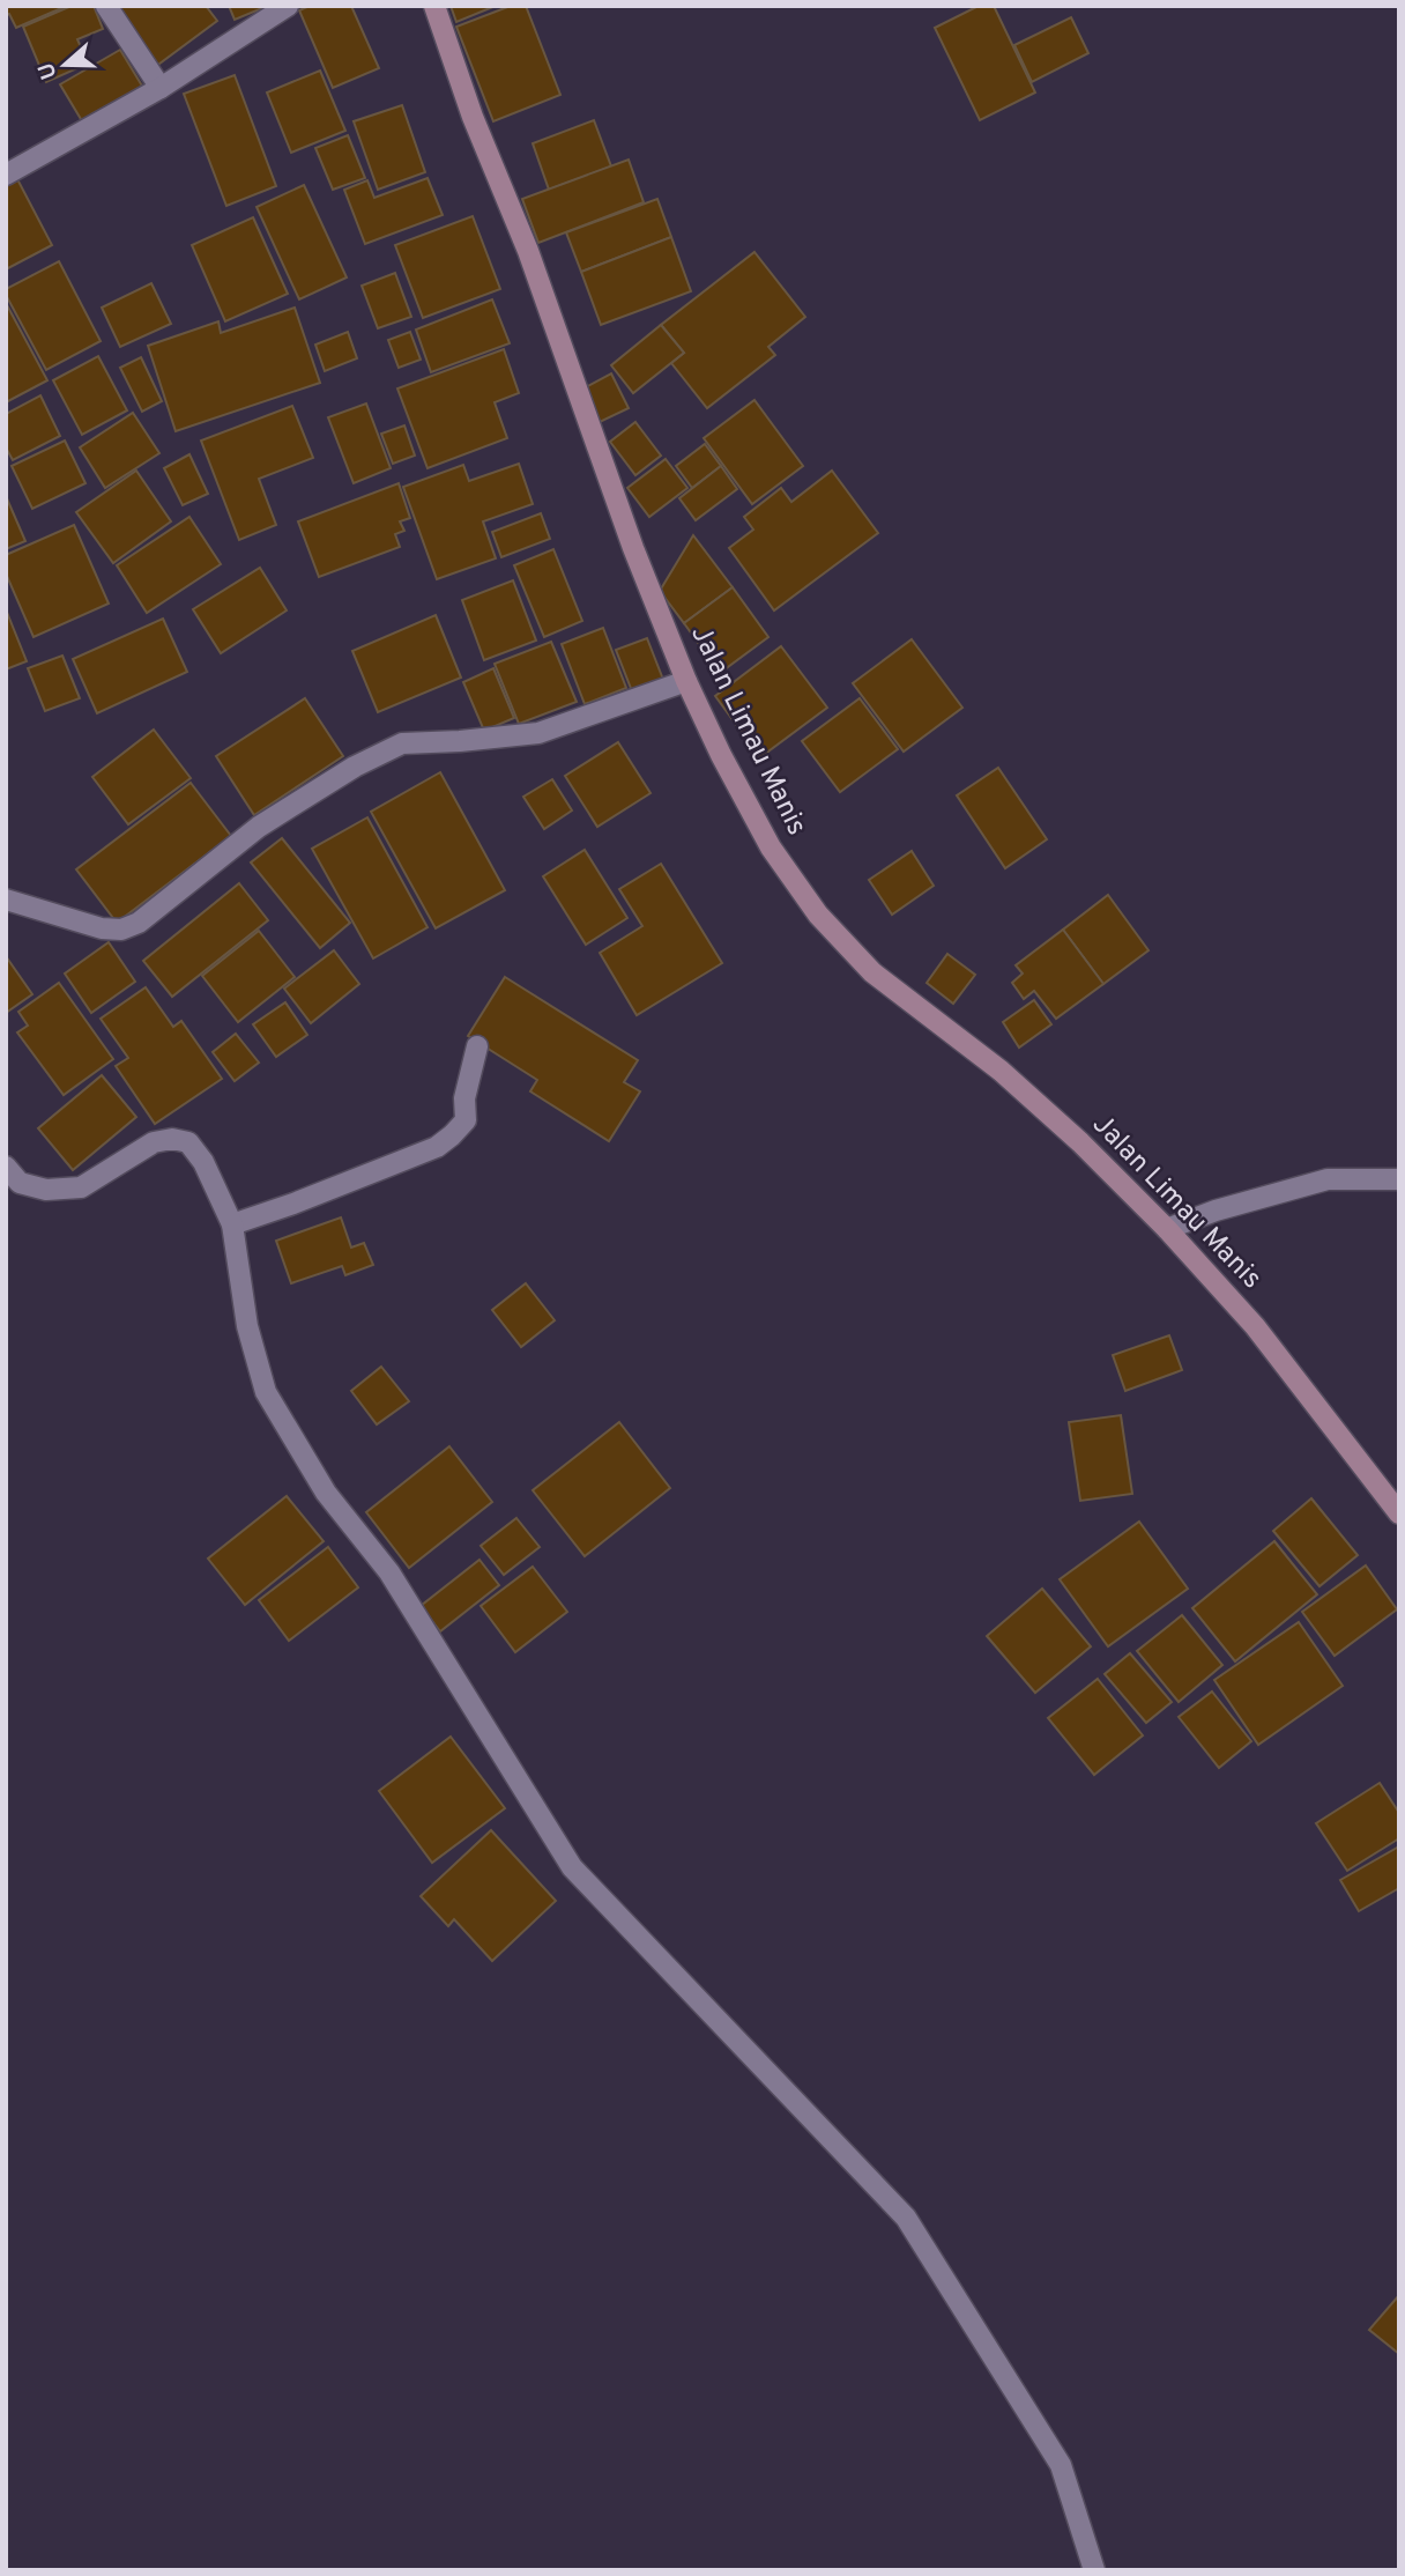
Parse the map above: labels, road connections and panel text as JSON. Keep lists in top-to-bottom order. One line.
{"streets":{"street":["Jalan Limau Manis"]},"north":"left"}
